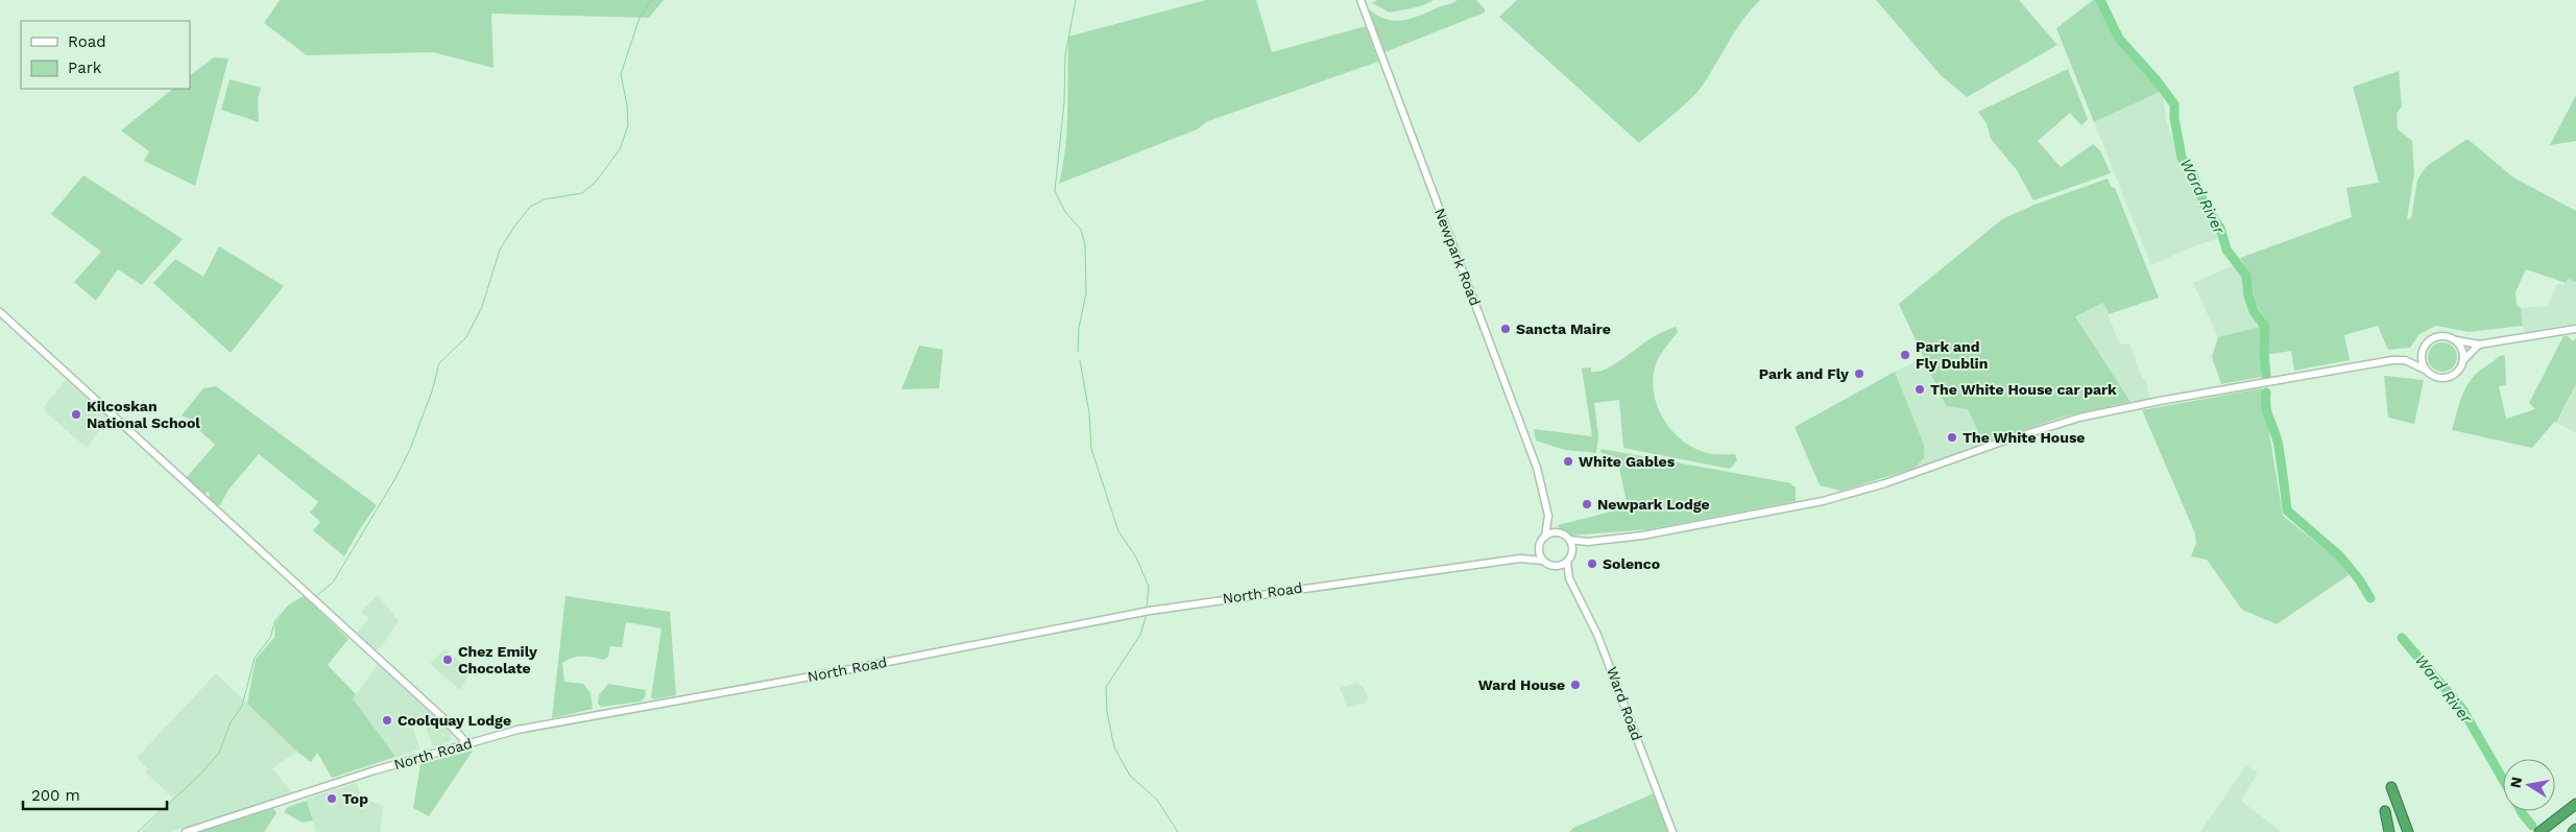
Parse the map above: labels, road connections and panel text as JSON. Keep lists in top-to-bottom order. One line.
{"streets":{"main road":["Newpark Road","North Road","Ward Road"]},"crossings":[["Newpark Road","Ward Road"]],"water":["Ward River"],"places":["Sancta Maire","Park and Fly Dublin","Park and Fly","The White House car park","Kilcoskan National School","The White House","White Gables","Newpark Lodge","Solenco","Chez Emily Chocolate","Ward House","Coolquay Lodge","Top"],"legend":["Road","Park"],"scale_bar":"200 m","north":"left"}
